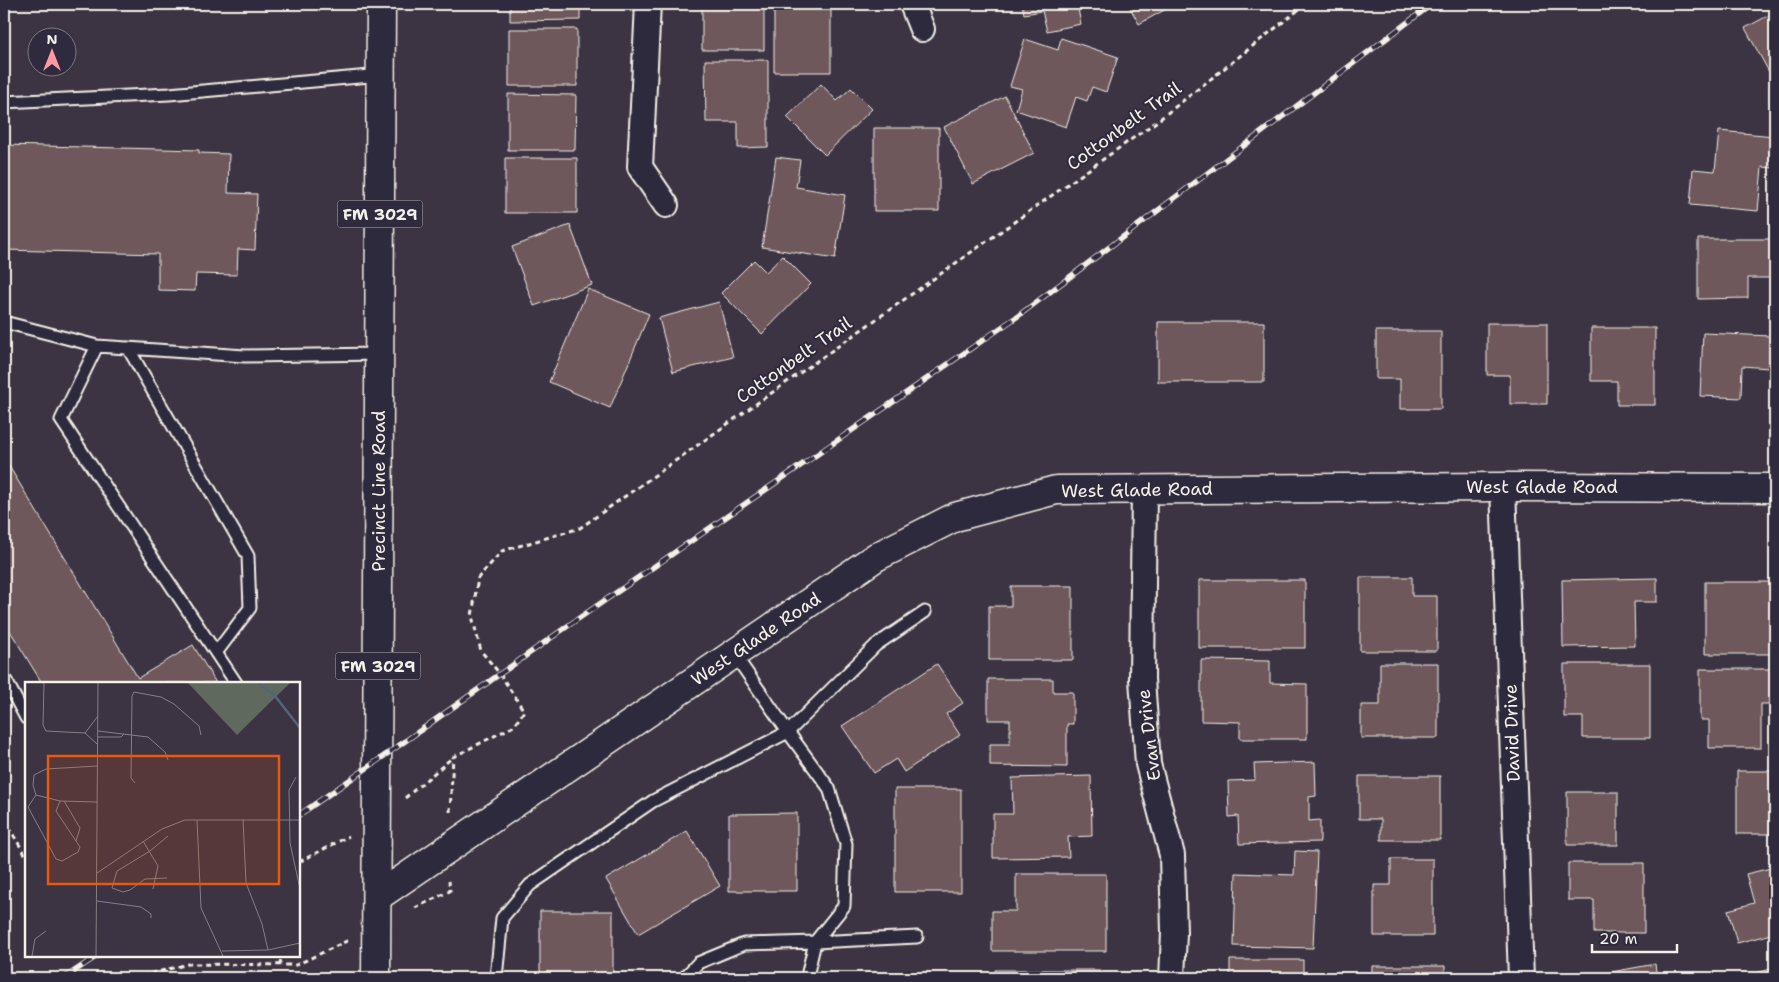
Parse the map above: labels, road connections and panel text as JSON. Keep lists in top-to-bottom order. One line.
{"streets":{"main road":["FM 3029","West Glade Road","Precinct Line Road"],"street":["David Drive","Evan Drive"],"path":["Cottonbelt Trail"]},"crossings":[["West Glade Road","Precinct Line Road"],["West Glade Road","David Drive"],["West Glade Road","Evan Drive"]],"scale_bar":"20 m","north":"top"}
